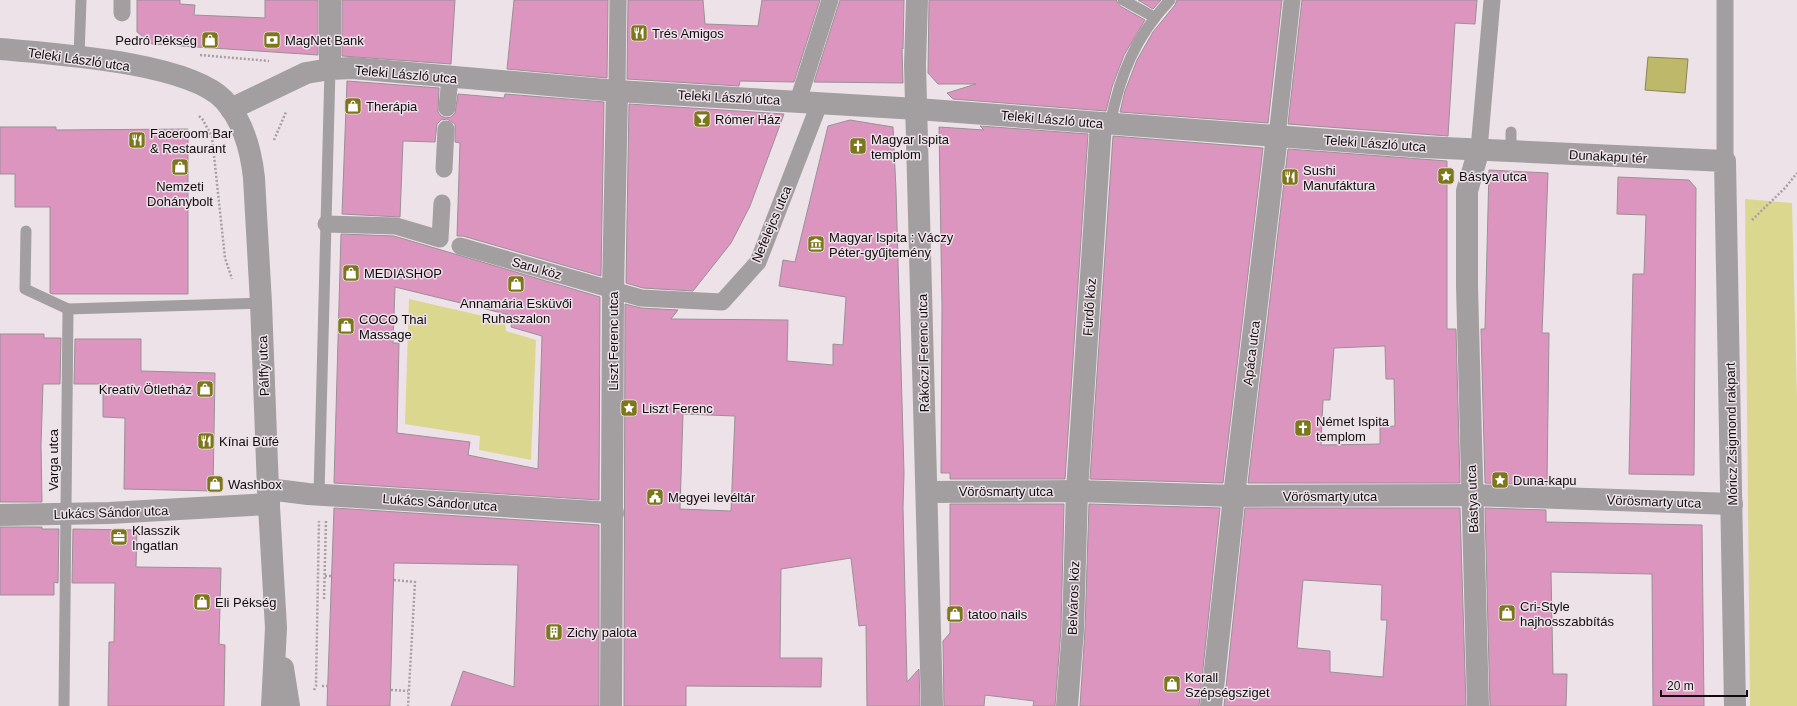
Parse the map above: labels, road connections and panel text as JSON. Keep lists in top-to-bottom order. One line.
{"streets":{"street":["Teleki László utca","Dunakapu tér","Nefelejcs utca","Saru köz","Fürdő köz","Liszt Ferenc utca","Rákóczi Ferenc utca","Apáca utca","Pálffy utca","Móricz Zsigmond rakpart","Vörösmarty utca","Bástya utca","Lukács Sándor utca","Belváros köz"],"lane":["Varga utca"]},"crossings":[["Teleki László utca","Dunakapu tér"],["Teleki László utca","Nefelejcs utca"],["Teleki László utca","Fürdő köz"],["Teleki László utca","Liszt Ferenc utca"],["Teleki László utca","Rákóczi Ferenc utca"],["Teleki László utca","Apáca utca"],["Teleki László utca","Pálffy utca"],["Teleki László utca","Bástya utca"],["Dunakapu tér","Móricz Zsigmond rakpart"],["Dunakapu tér","Bástya utca"],["Nefelejcs utca","Saru köz"],["Nefelejcs utca","Liszt Ferenc utca"],["Saru köz","Liszt Ferenc utca"],["Fürdő köz","Vörösmarty utca"],["Fürdő köz","Belváros köz"],["Liszt Ferenc utca","Lukács Sándor utca"],["Rákóczi Ferenc utca","Vörösmarty utca"],["Apáca utca","Vörösmarty utca"],["Pálffy utca","Lukács Sándor utca"],["Móricz Zsigmond rakpart","Vörösmarty utca"],["Varga utca","Lukács Sándor utca"],["Vörösmarty utca","Bástya utca"],["Vörösmarty utca","Belváros köz"]],"places":{"restaurant":["Trés Amigos","Faceroom Bar & Restaurant","Sushi Manufáktura","Kínai Büfé"],"shop":["Pedró Pékség","Therápia","Nemzeti Dohánybolt","MEDIASHOP","Annamária Esküvői Ruhaszalon","COCO Thai Massage","Kreatív Ötletház","Washbox","Eli Pékség","Cri-Style hajhosszabbítás","tatoo nails","Korall Szépségsziget"],"bank":["MagNet Bank"],"bar":["Rómer Ház"],"church":["Magyar Ispita templom","Német Ispita templom"],"place":["Bástya utca","Liszt Ferenc","Duna-kapu"],"museum":["Magyar Ispita : Váczy Péter-gyűjtemény"],"public building":["Megyei levéltár"],"office":["Klasszik Ingatlan"],"building":["Zichy palota"]},"scale_bar":"20 m"}
